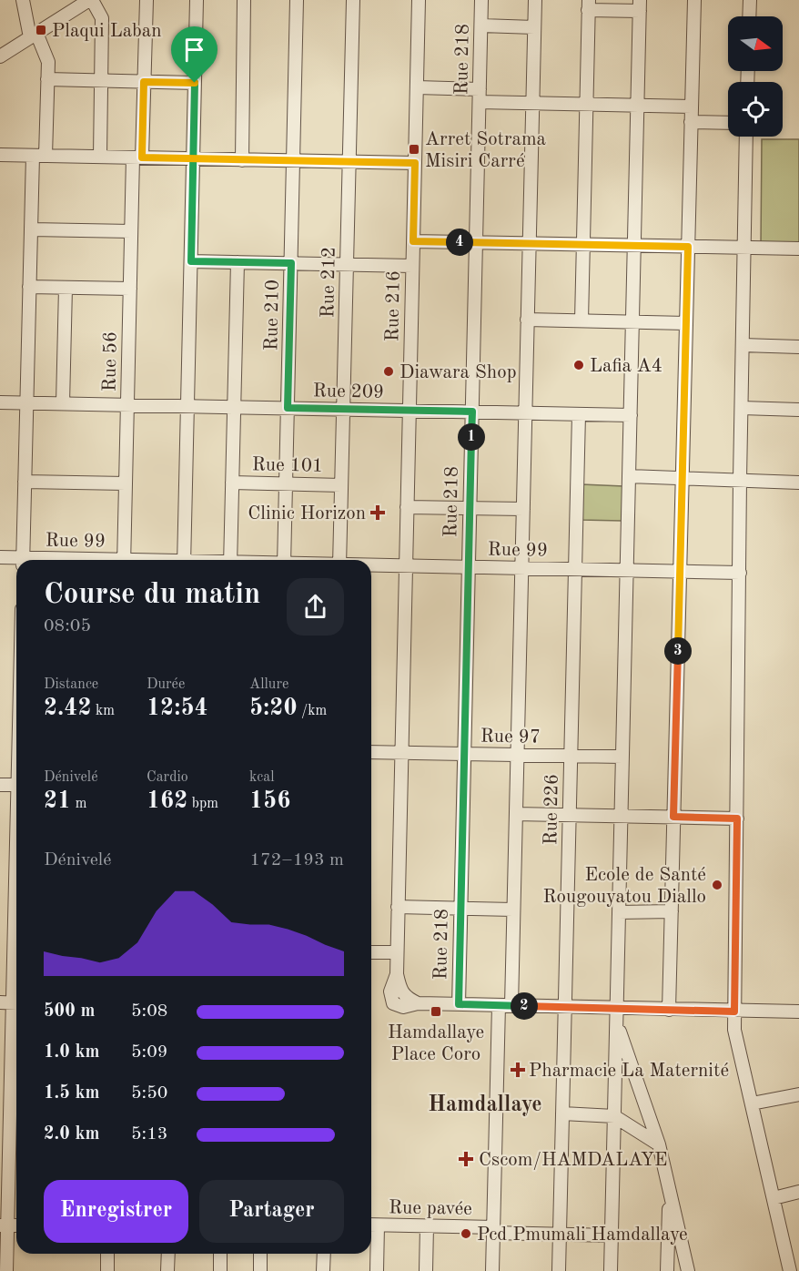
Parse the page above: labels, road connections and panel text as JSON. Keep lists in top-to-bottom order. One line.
{"streets":{"street":["Rue 218","Rue 212","Rue 216","Rue 210","Rue 56","Rue 209","Rue 101","Rue 99","Rue 97","Rue 226","Rue pavée"]},"crossings":[["Rue 218","Rue 216"],["Rue 218","Rue 209"],["Rue 218","Rue 99"],["Rue 218","Rue 97"],["Rue 212","Rue 209"],["Rue 212","Rue 101"],["Rue 216","Rue 209"],["Rue 216","Rue 99"],["Rue 216","Rue 97"],["Rue 210","Rue 209"],["Rue 210","Rue 101"],["Rue 56","Rue 209"],["Rue 209","Rue 226"],["Rue 99","Rue 226"],["Rue 97","Rue 226"],["Rue 226","Rue pavée"]],"districts":["Hamdallaye"],"places":{"transit":["Plaqui Laban","Arret Sotrama Misiri Carré","Hamdallaye Place Coro"],"other":["Lafia A4","Diawara Shop","Ecole de Santé Rougouyatou Diallo","Pcd Pmumali Hamdallaye"],"health":["Clinic Horizon","Pharmacie La Maternité","Cscom/HAMDALAYE"]},"north":"right","page":{"pins":["4","1","3","2"],"heading":["Course du matin","08:05"],"stats":[["Distance","2.42 km"],["Durée","12:54"],["Allure","5:20 /km"],["Dénivelé","21 m"],["Cardio","162 bpm"],["kcal","156"]],"chart":["Dénivelé","172–193 m"],"list":[{"name":"500 m","note":"5:08"},{"name":"1.0 km","note":"5:09"},{"name":"1.5 km","note":"5:50"},{"name":"2.0 km","note":"5:13"}],"buttons":["Enregistrer","Partager"]}}
